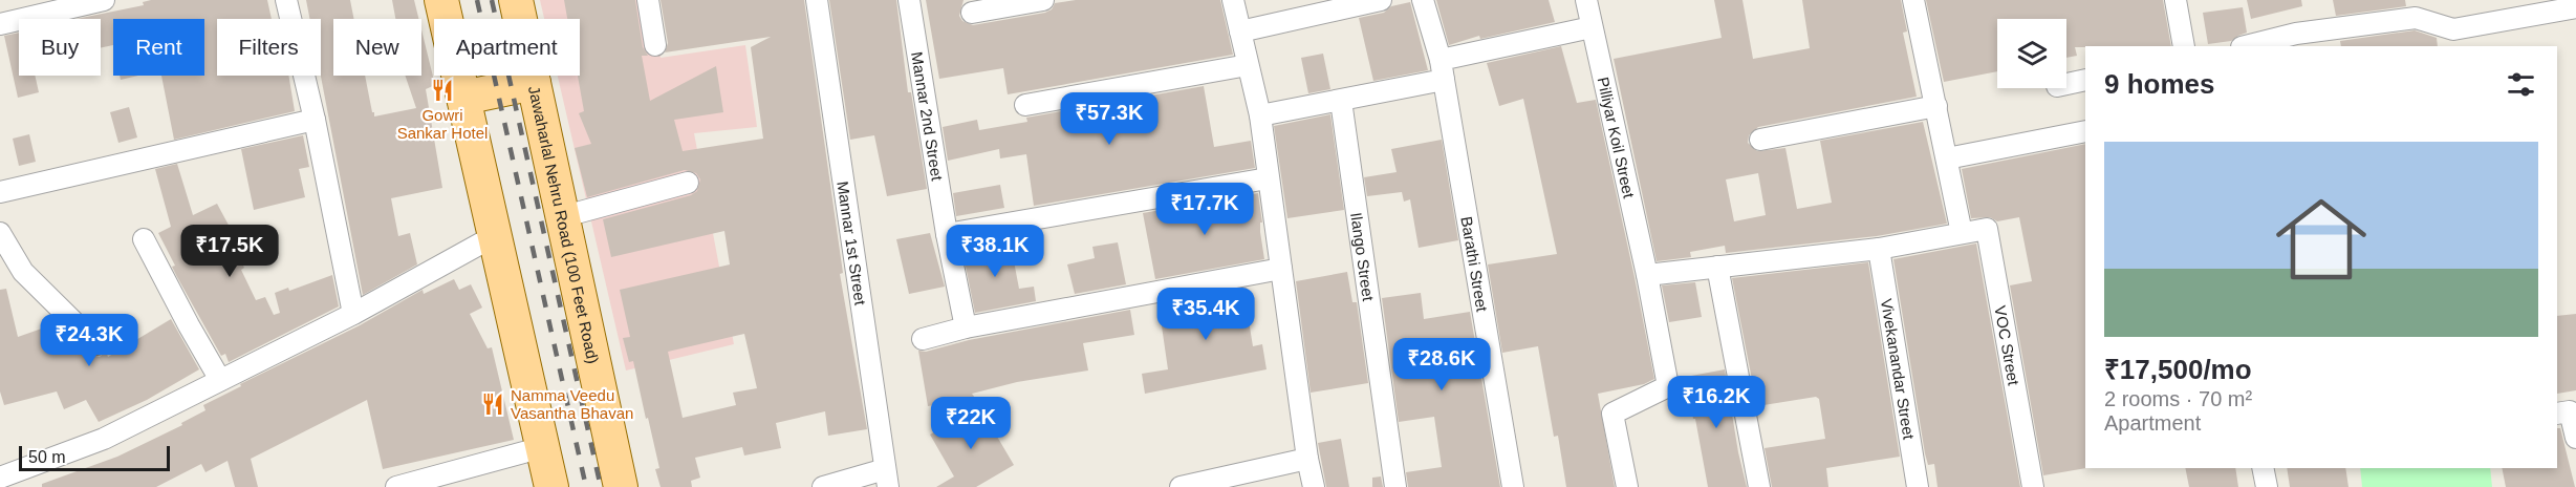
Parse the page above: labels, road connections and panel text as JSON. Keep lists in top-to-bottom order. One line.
{"streets":{"main road":["Jawaharlal Nehru Road (100 Feet Road)"],"street":["Mannar 2nd Street","Pilliyar Koil Street","Mannar 1st Street","Ilango Street","Barathi Street","VOC Street","Vivekanandar Street"]},"places":{"restaurant":["Gowri Sankar Hotel","Namma Veedu Vasantha Bhavan"]},"scale_bar":"50 m","page":{"chip":["Buy","Rent","Filters","New","Apartment"],"heading":"9 homes","price":["₹57.3K","₹17.7K","₹17.5K","₹38.1K","₹35.4K","₹24.3K","₹28.6K","₹16.2K","₹22K"],"list":[{"name":"₹17,500/mo","note":"2 rooms · 70 m² · Apartment"}],"scale":"50 m"}}
